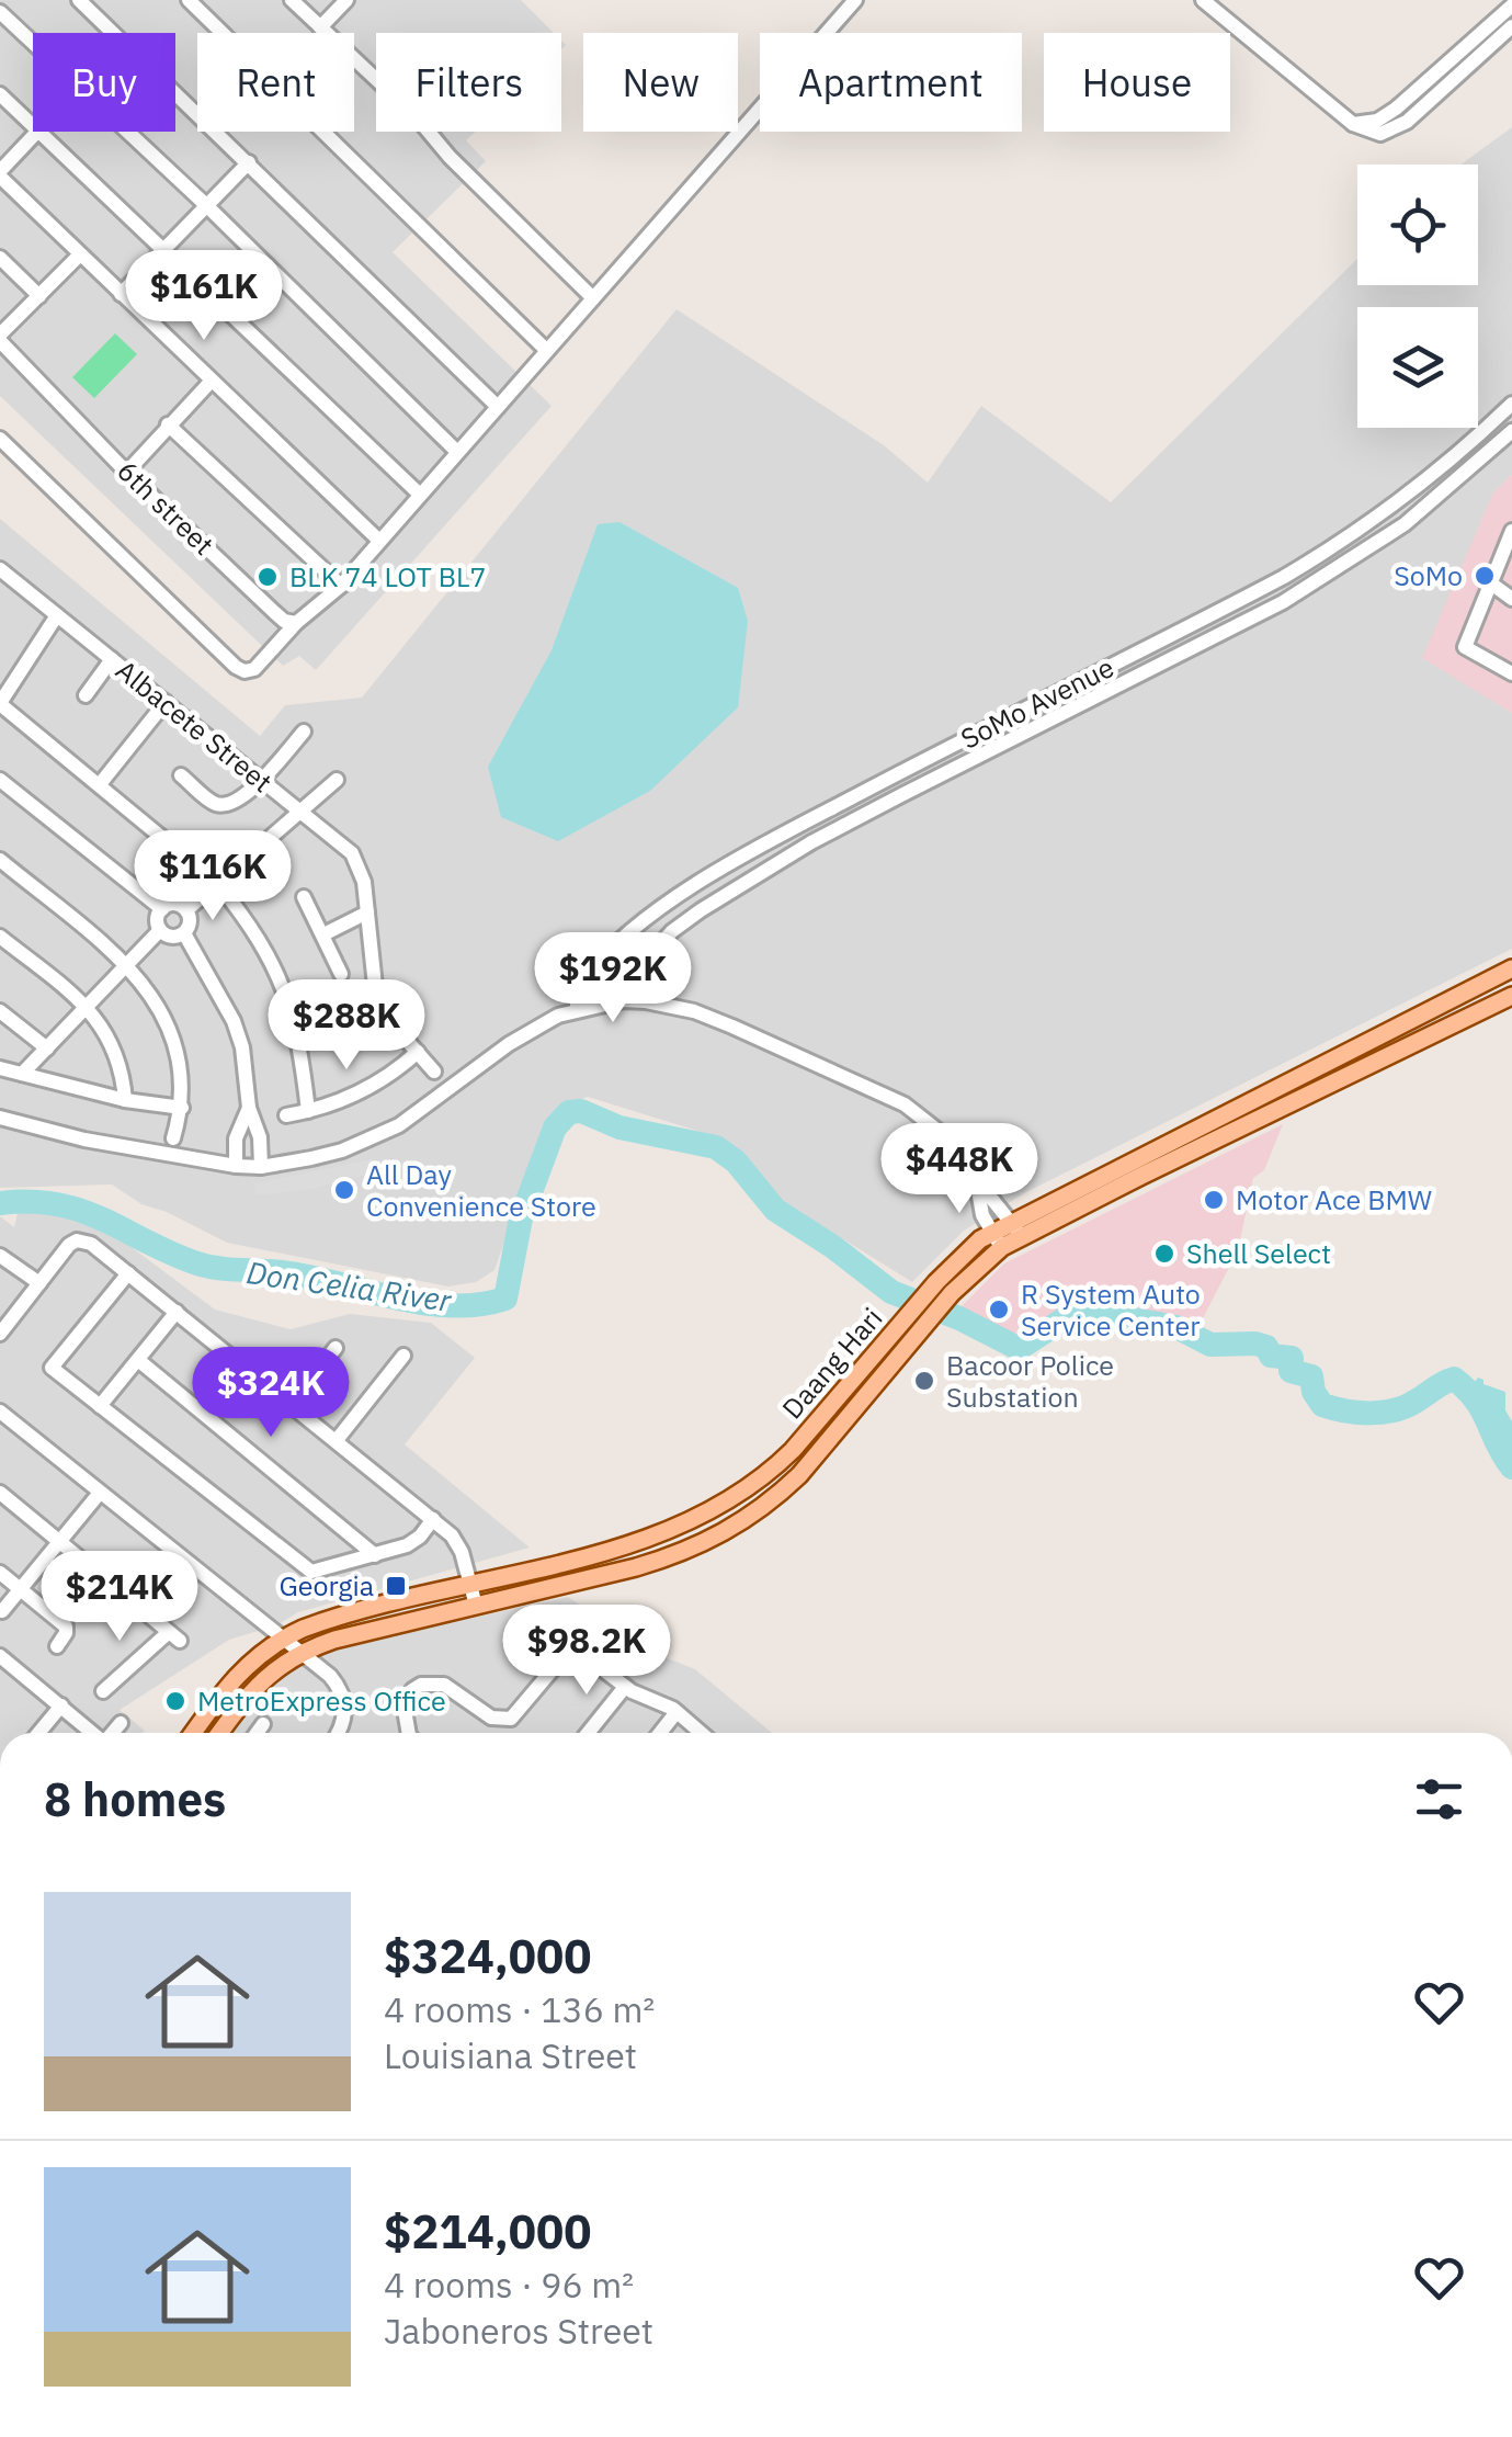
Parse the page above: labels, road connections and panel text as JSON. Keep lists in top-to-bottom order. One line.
{"streets":{"main road":["Daang Hari"],"street":["6th street","SoMo Avenue","Albacete Street"]},"water":["Don Celia River"],"places":{"other":["SoMo","BLK 74 LOT BL7","All Day Convenience Store","Motor Ace BMW","Shell Select","R System Auto Service Center","Bacoor Police Substation","MetroExpress Office"],"transit":["Georgia"]},"page":{"chip":["Buy","Rent","Filters","New","Apartment","House"],"price":["$161K","$116K","$192K","$288K","$448K","$324K","$214K","$98.2K"],"heading":"8 homes","list":[{"name":"$324,000","note":"4 rooms · 136 m² · Louisiana Street"},{"name":"$214,000","note":"4 rooms · 96 m² · Jaboneros Street"}]}}
